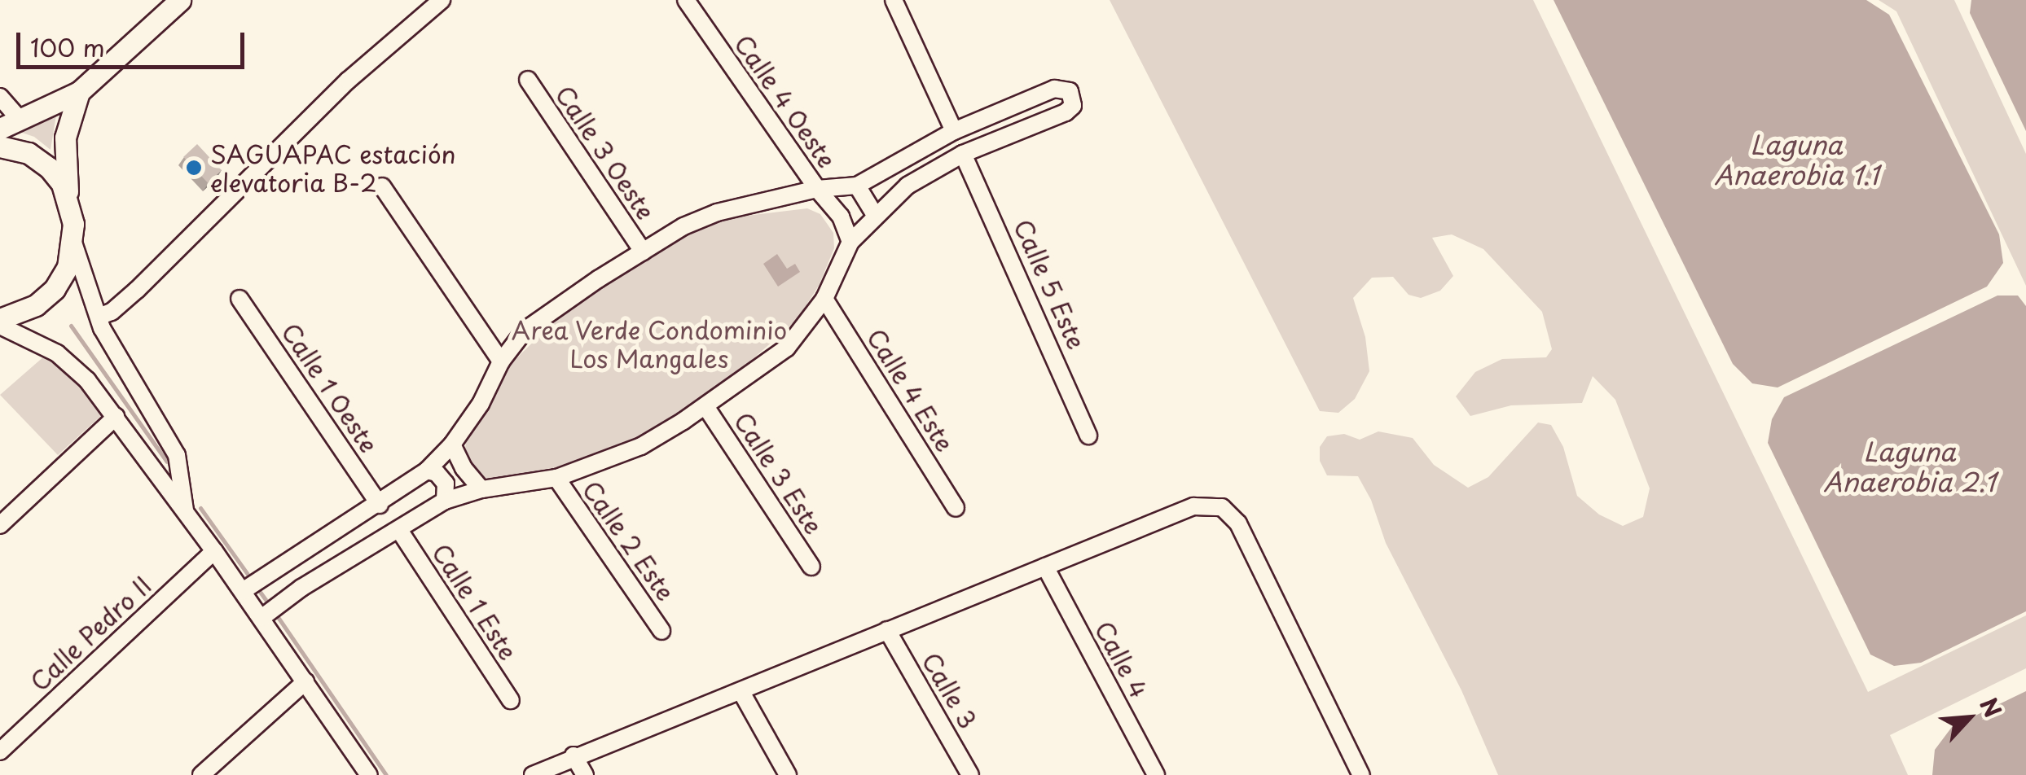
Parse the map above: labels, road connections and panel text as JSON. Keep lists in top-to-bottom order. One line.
{"streets":{"street":["Calle 4 Oeste","Calle 3 Oeste","Calle 5 Este","Calle 1 Oeste","Calle 4 Este","Calle 3 Este","Calle 2 Este","Calle 1 Este","Calle Pedro II","Calle 4","Calle 3"]},"water":["Laguna Anaerobia 1.1","Laguna Anaerobia 2.1"],"parks":["Area Verde Condominio Los Mangales"],"places":["SAGUAPAC estación elevatoria B-2"],"scale_bar":"100 m","north":"top right"}
